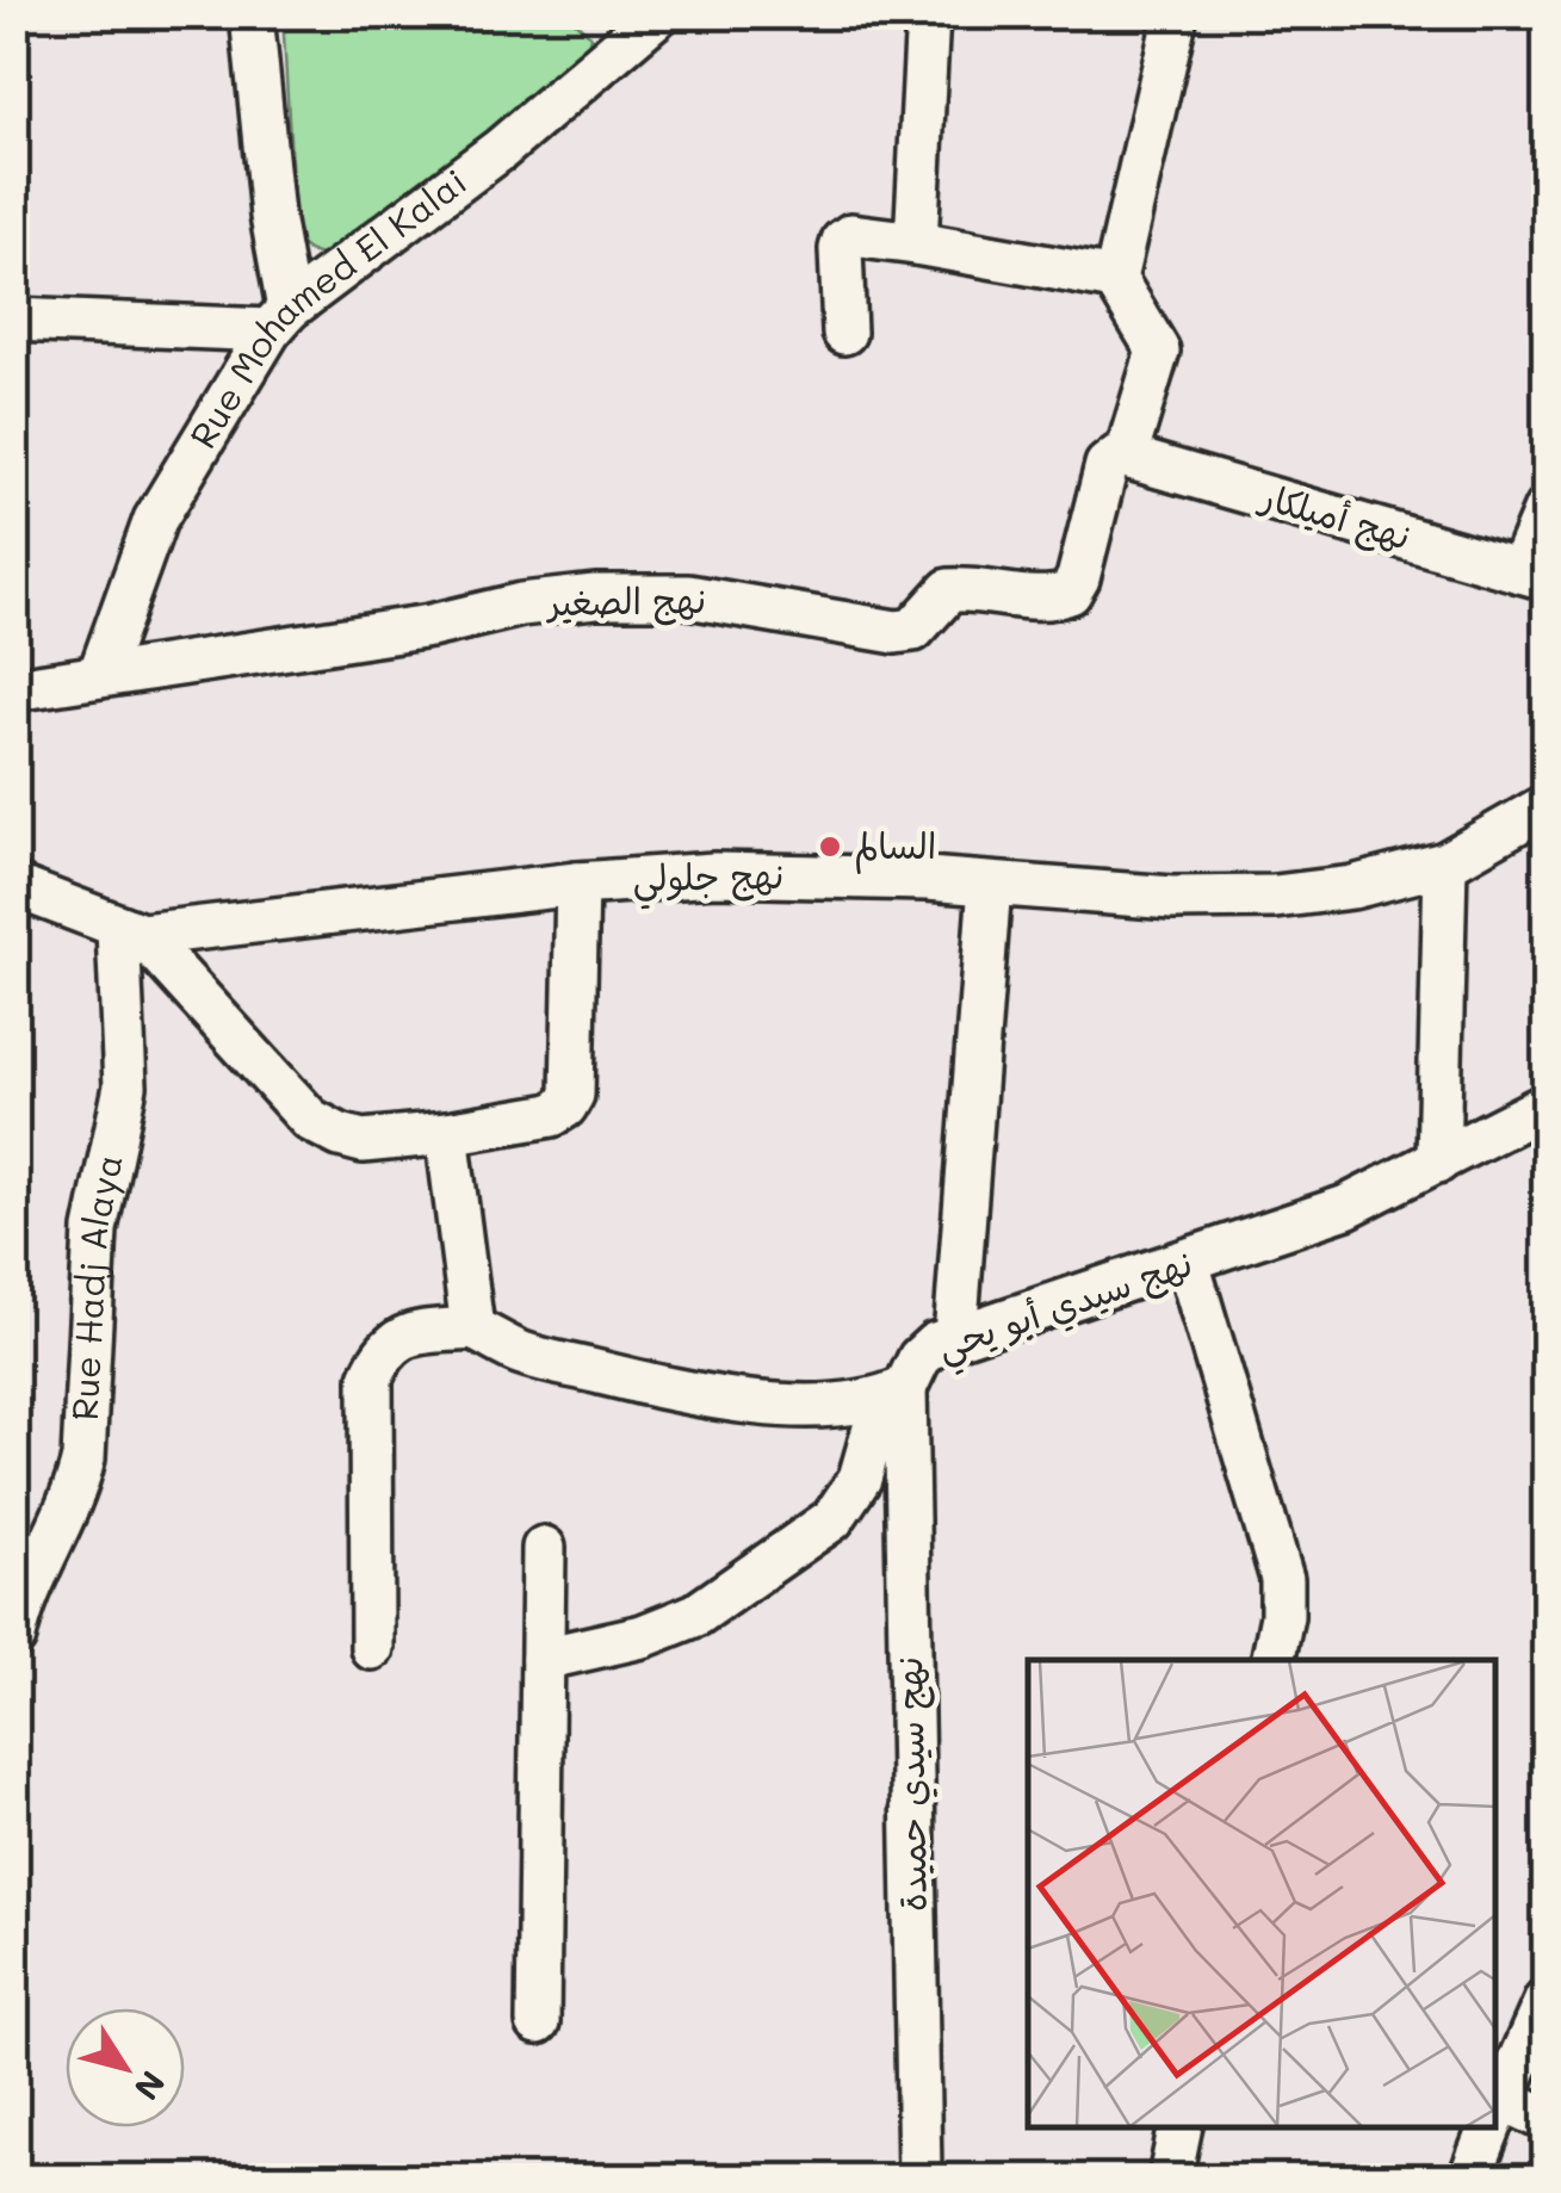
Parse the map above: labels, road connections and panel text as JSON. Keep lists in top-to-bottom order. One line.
{"streets":{"street":["Rue Mohamed El Kalai","نهج أميلكار","نهج الصغير","نهج جلولي","Rue Hadj Alaya","نهج سيدي أبو يحي","نهج سيدي حميدة"]},"crossings":[["Rue Mohamed El Kalai","نهج الصغير"],["نهج أميلكار","نهج الصغير"],["نهج جلولي","Rue Hadj Alaya"],["نهج سيدي أبو يحي","نهج سيدي حميدة"]],"places":["السالم"],"north":"bottom right"}
